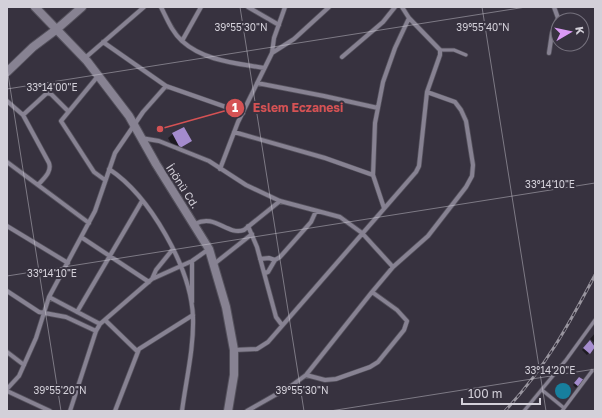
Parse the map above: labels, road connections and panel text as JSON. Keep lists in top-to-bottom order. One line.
{"streets":{"street":["İnönü Cd."]},"places":["Eslem Eczanesi"],"scale_bar":"100 m","north":"right","coordinates":["39°55'30\"N","39°55'40\"N","33°14'00\"E","33°14'10\"E","33°14'20\"E","39°55'20\"N"]}
